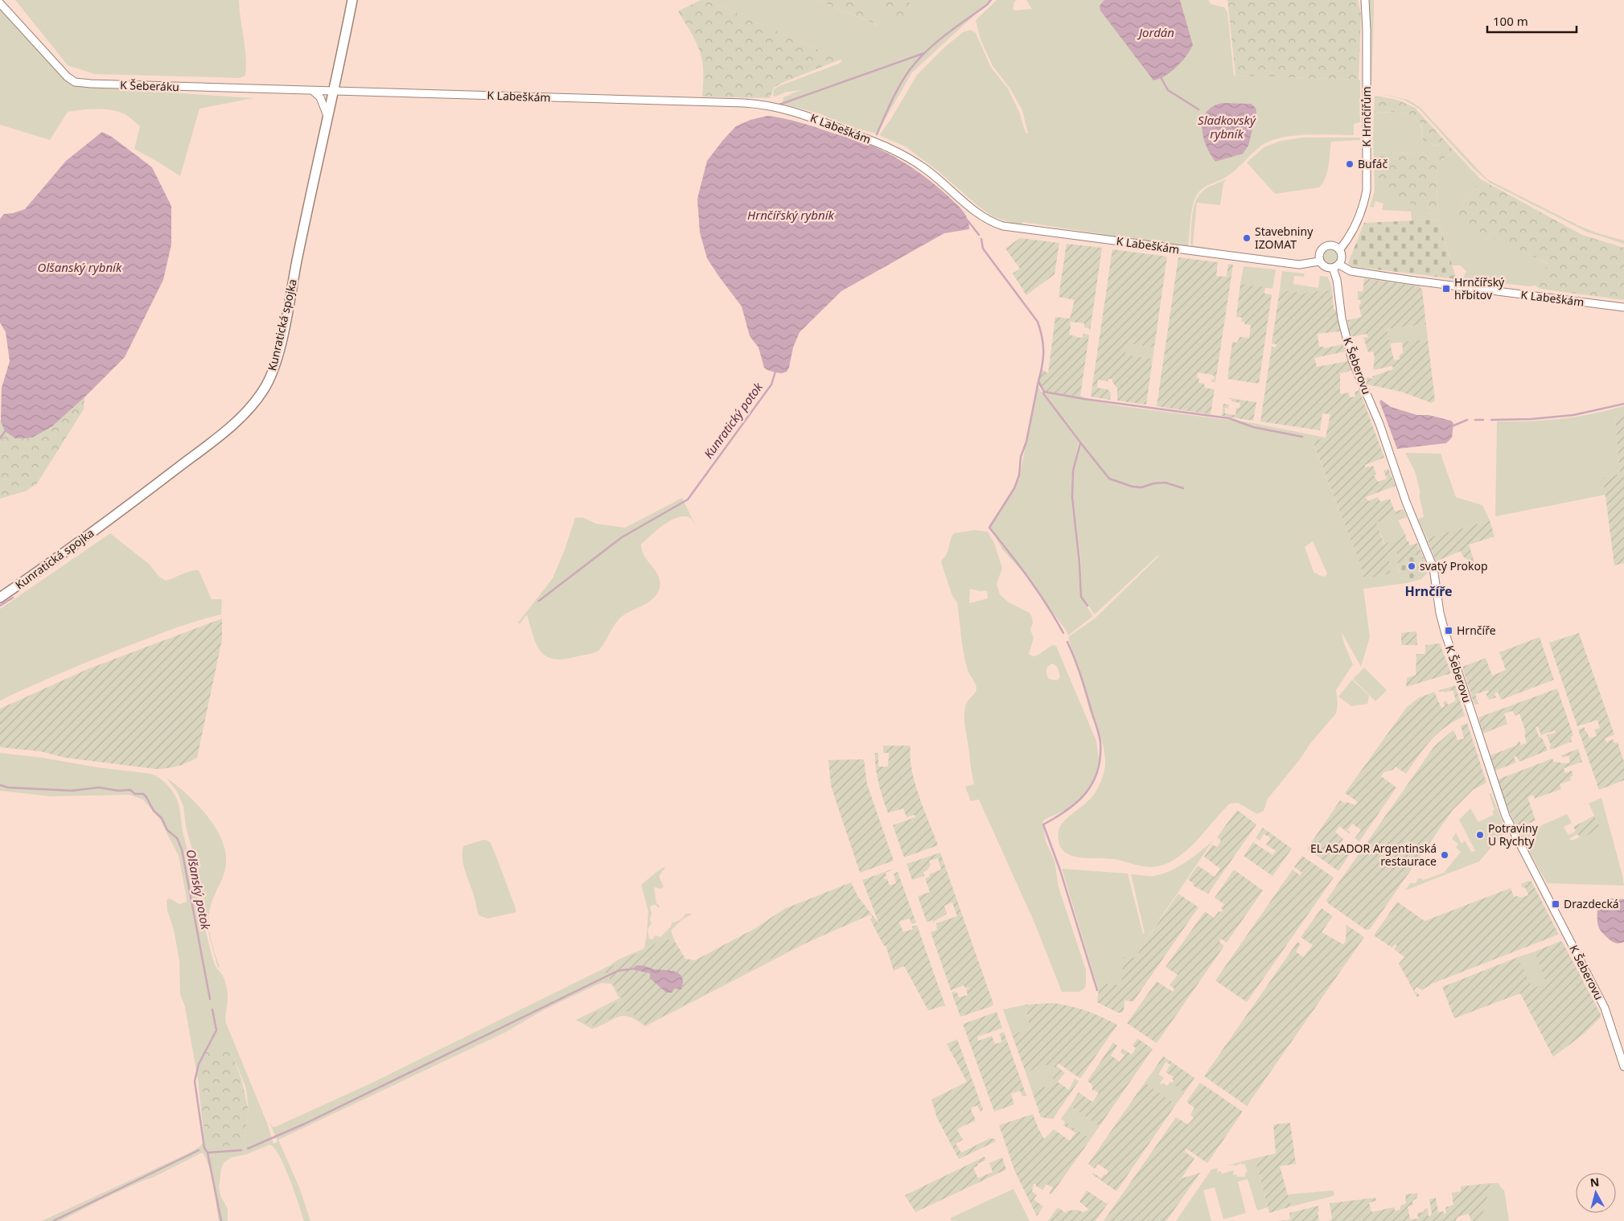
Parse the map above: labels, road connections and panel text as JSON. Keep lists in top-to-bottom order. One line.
{"streets":{"main road":["Kunratická spojka"],"street":["K Šeberáku","K Labeškám","K Hrnčířům","K Šeberovu"]},"crossings":[["K Šeberáku","K Labeškám"],["K Šeberáku","Kunratická spojka"],["K Labeškám","K Hrnčířům"],["K Labeškám","Kunratická spojka"],["K Labeškám","K Šeberovu"],["K Hrnčířům","K Šeberovu"]],"districts":["Hrnčíře"],"water":["Jordán","Sladkovský rybník","Hrnčířský rybník","Olšanský rybník","Kunratický potok","Olšanský potok"],"places":{"other":["Bufáč","Stavebniny IZOMAT","svatý Prokop","Potraviny U Rychty","EL ASADOR Argentinská restaurace"],"transit":["Hrnčířský hřbitov","Hrnčíře","Drazdecká"]},"scale_bar":"100 m","north":"top"}
